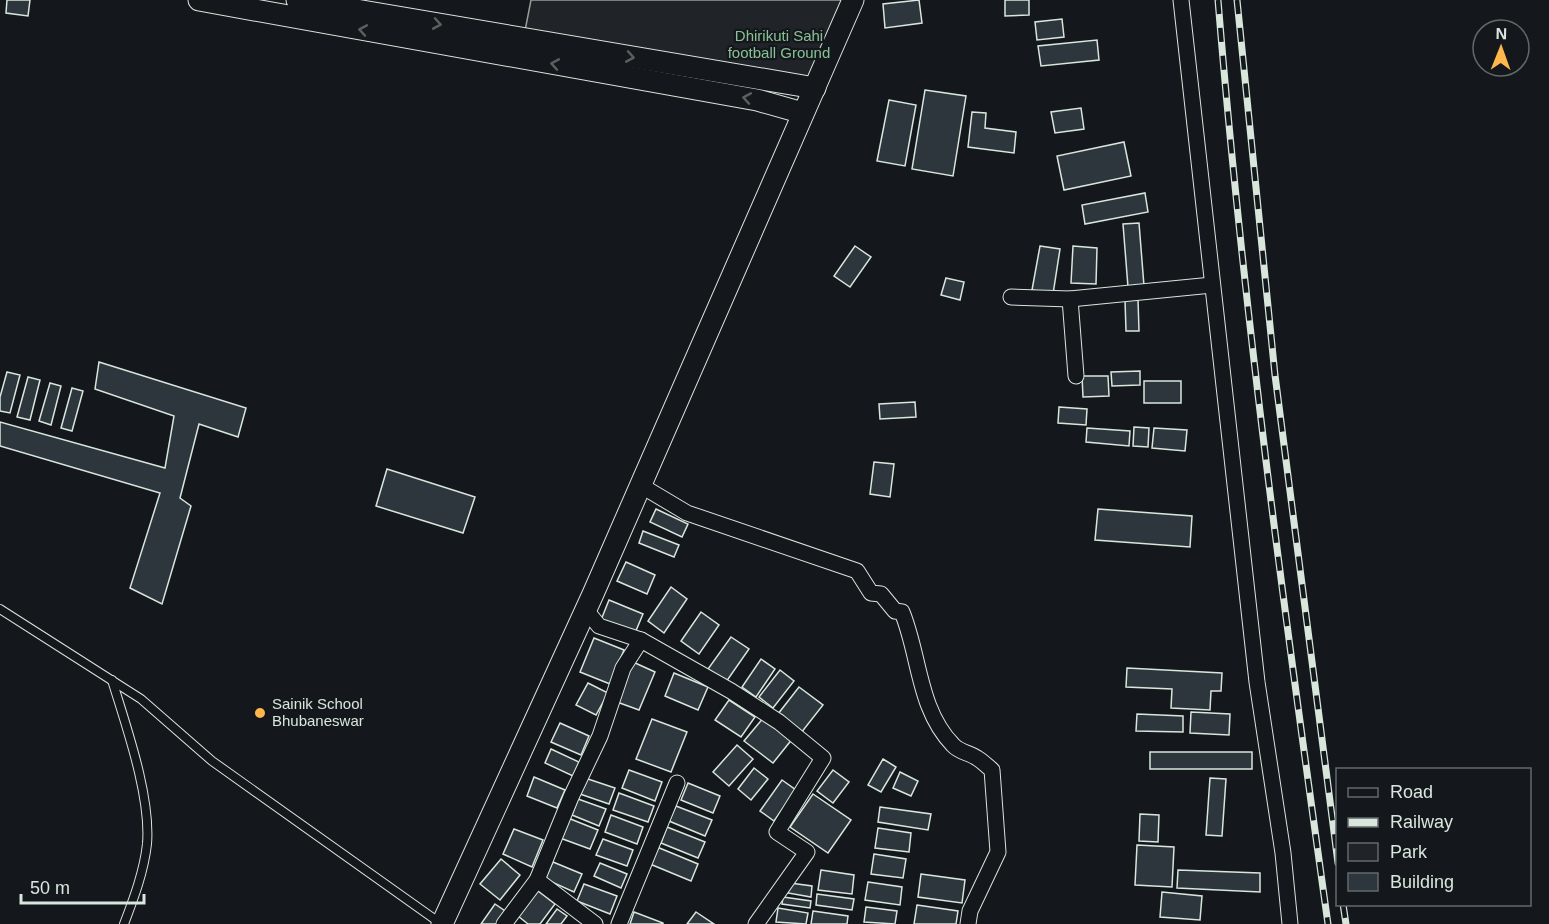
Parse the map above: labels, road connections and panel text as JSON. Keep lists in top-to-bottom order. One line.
{"parks":["Dhirikuti Sahi football Ground"],"places":["Sainik School Bhubaneswar"],"legend":["Road","Railway","Park","Building"],"scale_bar":"50 m","north":"top"}
